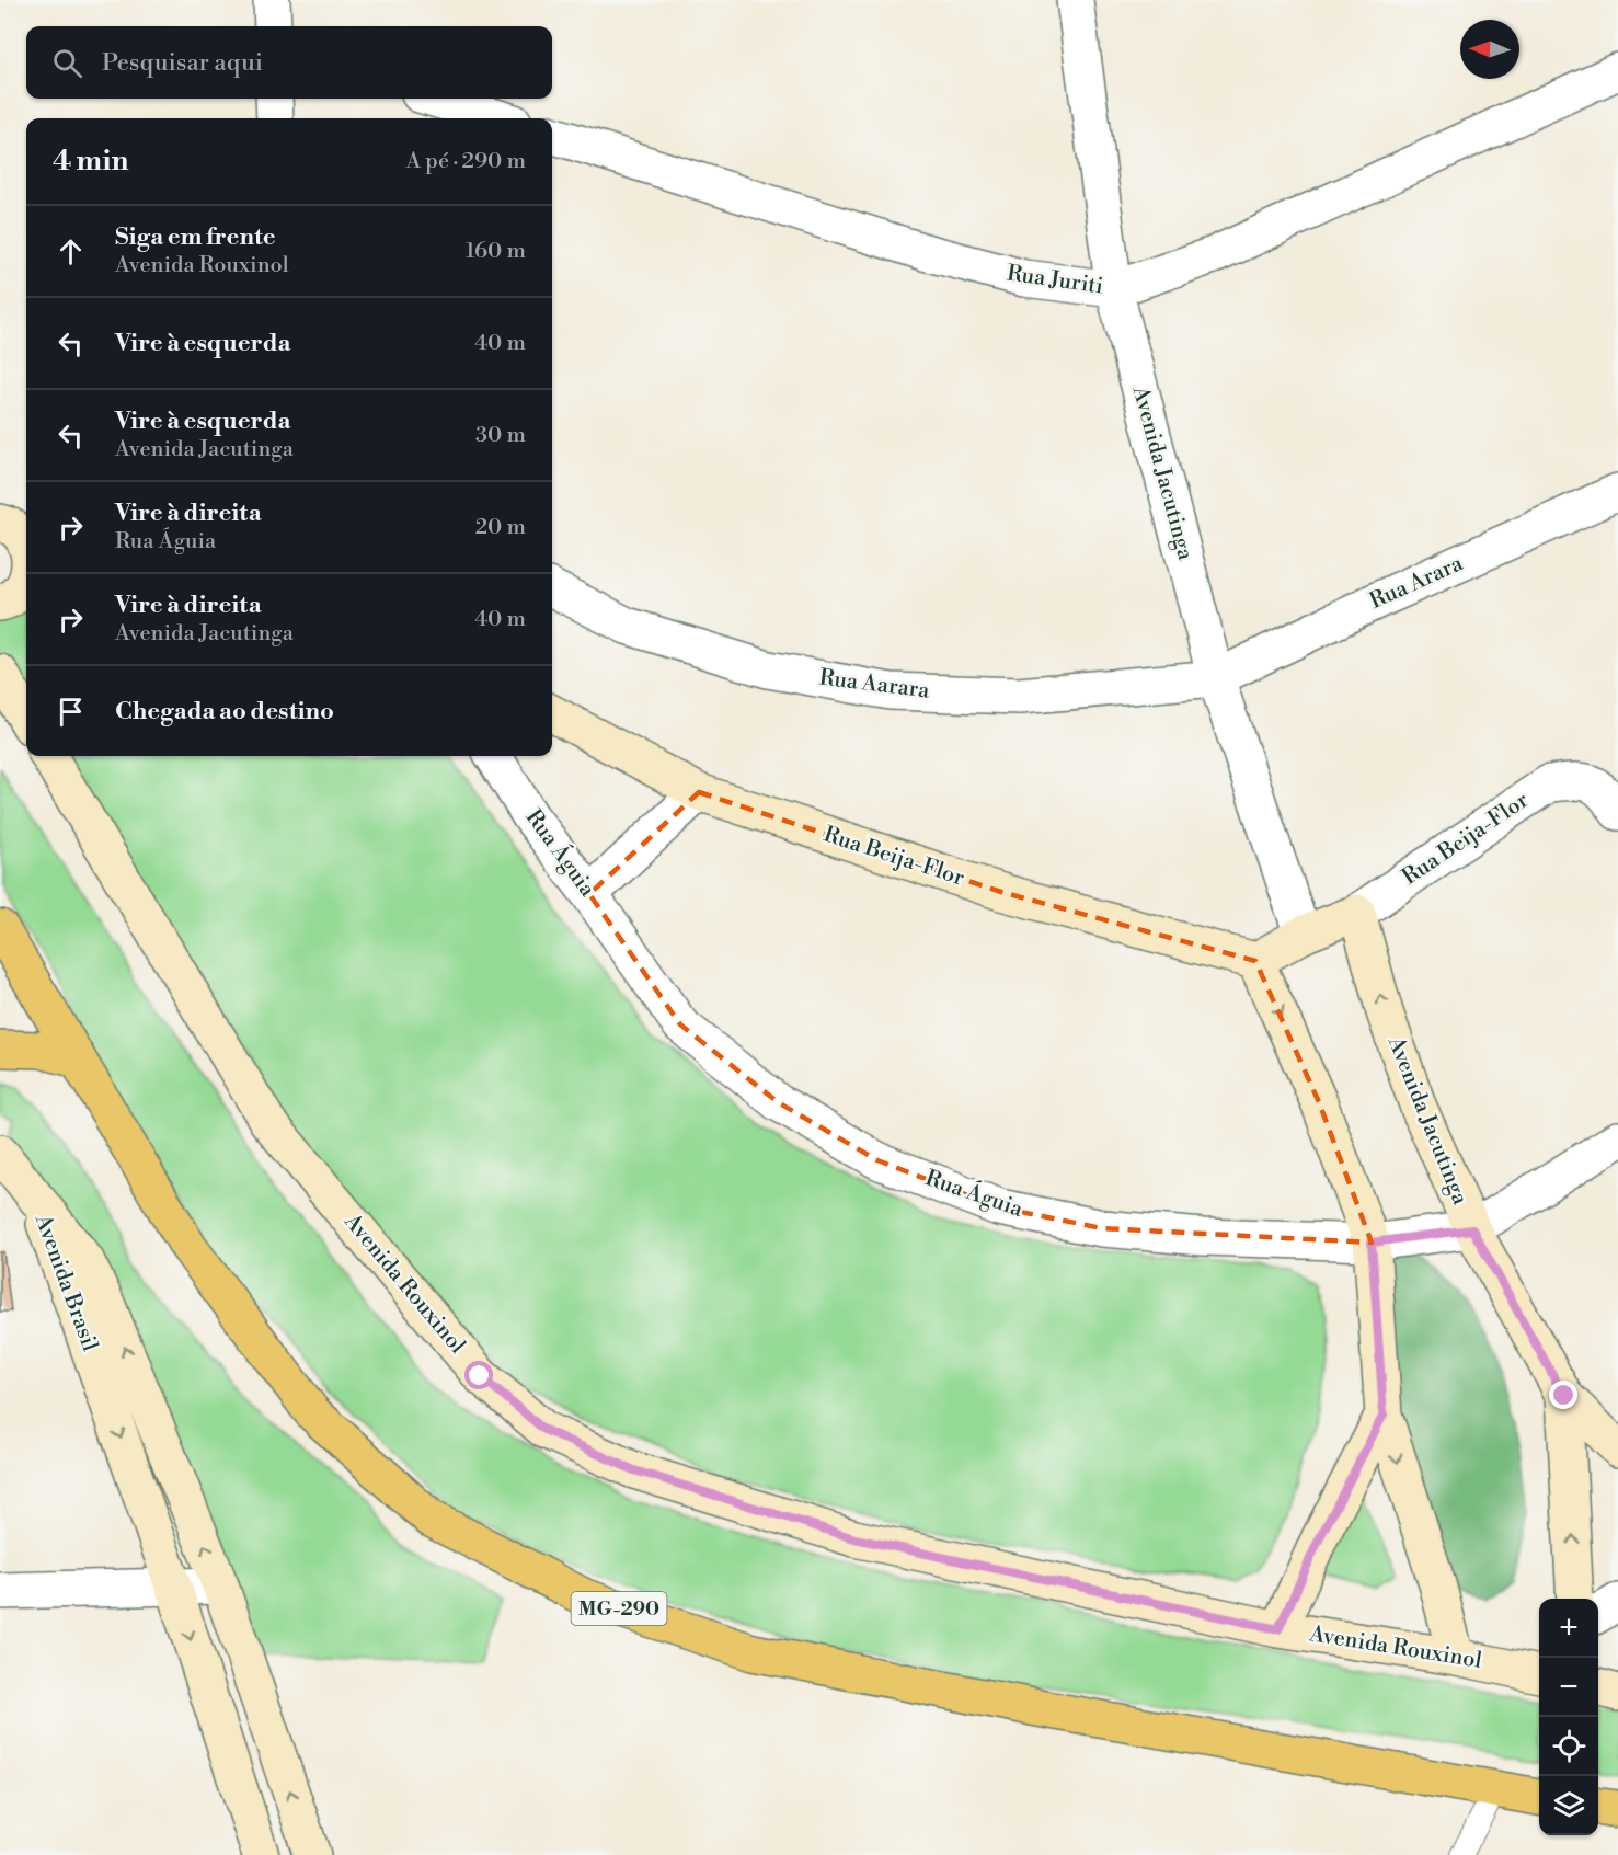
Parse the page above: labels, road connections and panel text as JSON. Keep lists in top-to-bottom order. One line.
{"streets":{"main road":["MG-290"],"street":["Rua Juriti","Avenida Jacutinga","Rua Arara","Rua Aarara","Rua Beija-Flor","Rua Águia","Avenida Brasil","Avenida Rouxinol"]},"crossings":[["Rua Juriti","Avenida Jacutinga"],["Avenida Jacutinga","Rua Arara"],["Avenida Jacutinga","Rua Aarara"],["Avenida Jacutinga","Rua Beija-Flor"],["Avenida Jacutinga","Rua Águia"],["Rua Arara","Rua Aarara"]],"north":"left","page":{"search":"Pesquisar aqui","heading":["4 min","A pé · 290 m"],"list":[["Siga em frente","Avenida Rouxinol","160 m"],["Vire à esquerda","40 m"],["Vire à esquerda","Avenida Jacutinga","30 m"],["Vire à direita","Rua Águia","20 m"],["Vire à direita","Avenida Jacutinga","40 m"],"Chegada ao destino"],"map_buttons":["+","−"]}}
